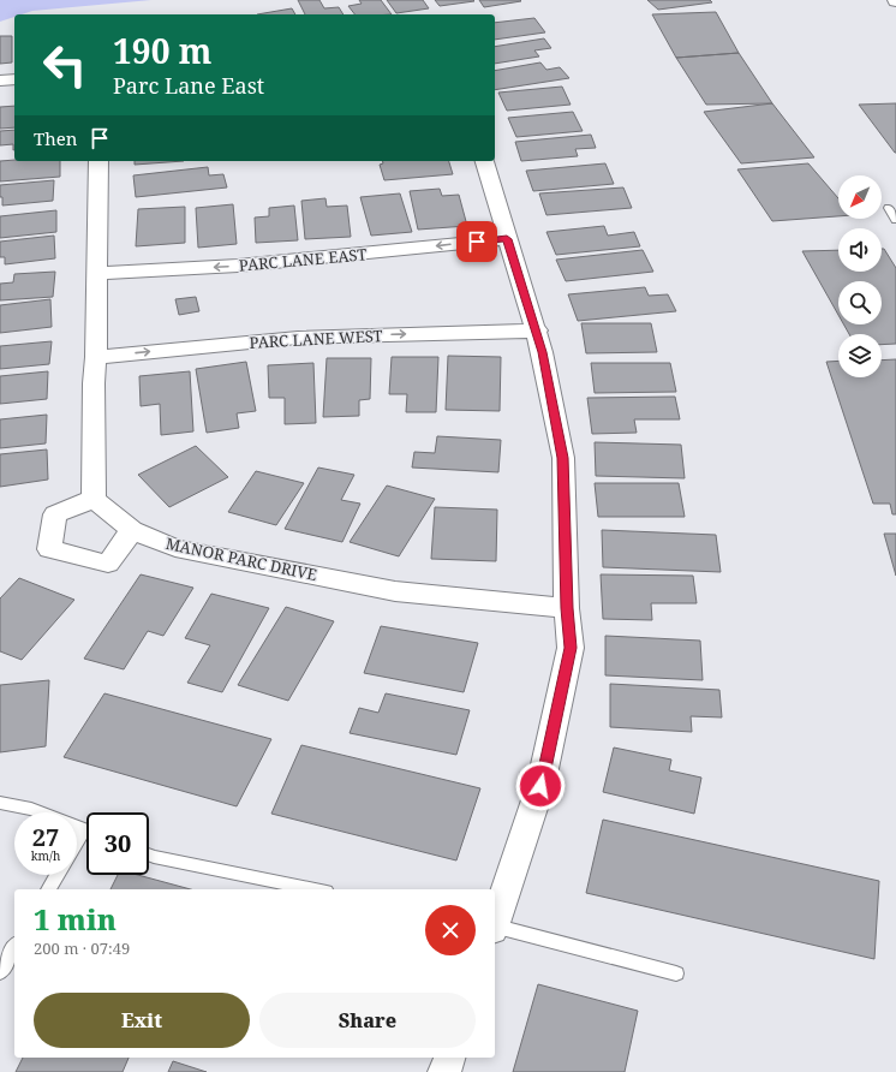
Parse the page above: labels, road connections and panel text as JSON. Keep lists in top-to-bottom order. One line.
{"streets":{"street":["PARC LANE EAST","PARC LANE WEST","MANOR PARC DRIVE"]},"one_way":["PARC LANE EAST","PARC LANE WEST"],"north":"bottom left","page":{"turn":["190 m","Parc Lane East"],"then":"Then","speed":"27 km/h","limit":"30","heading":["1 min","200 m · 07:49"],"buttons":["Exit","Share"]}}
